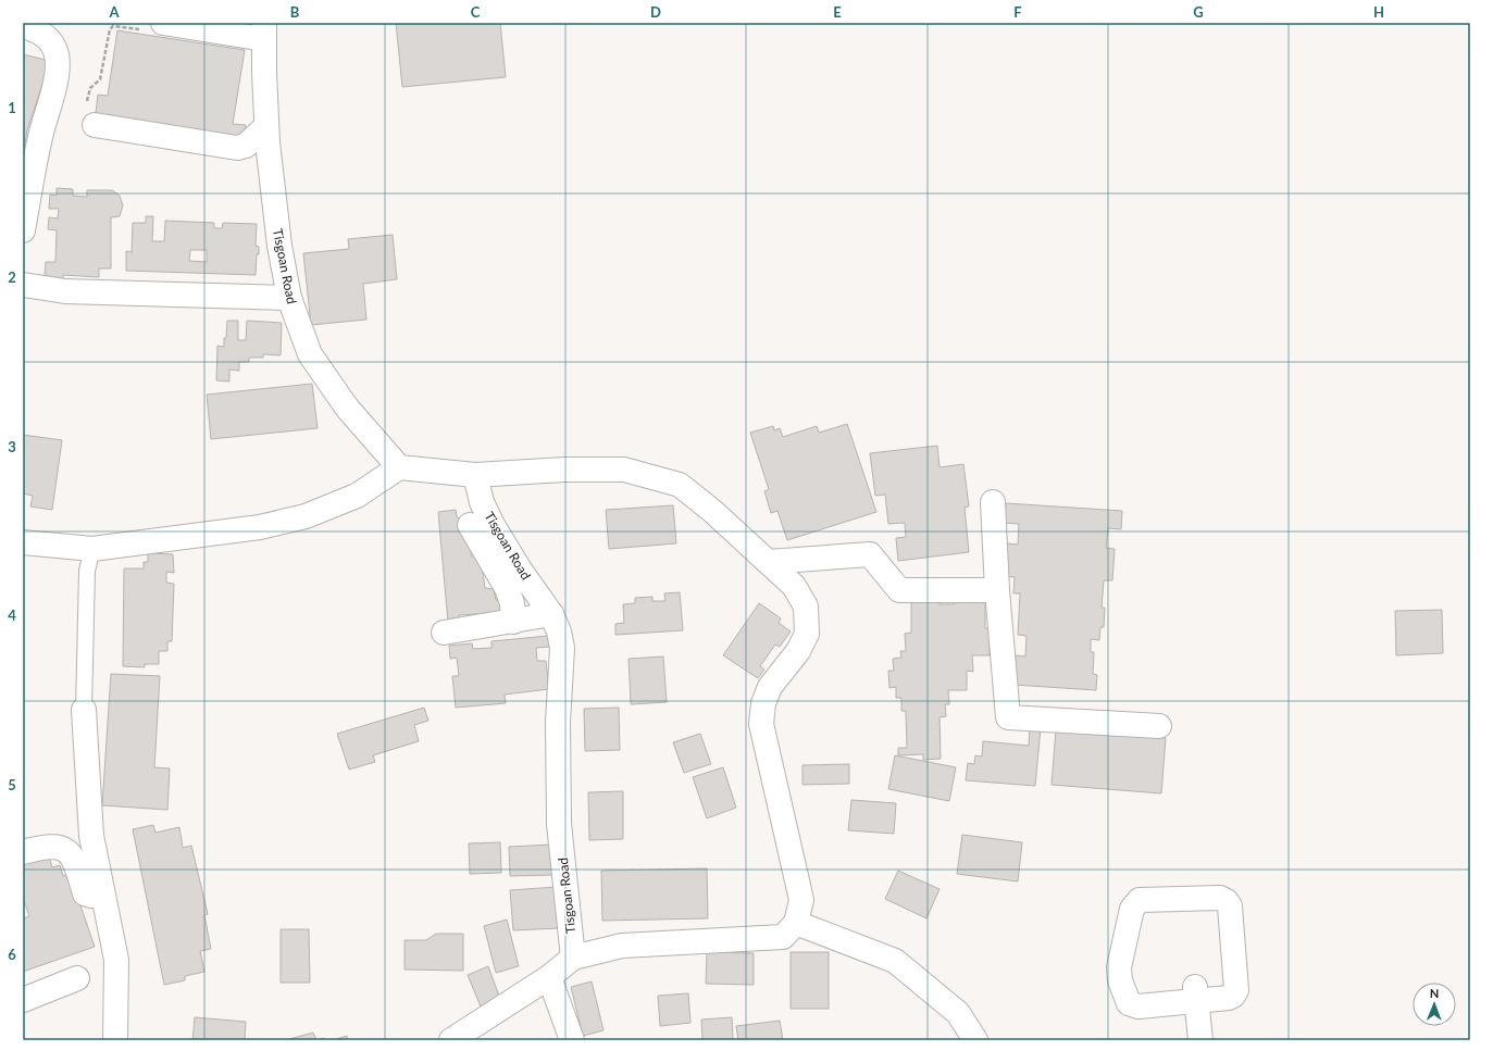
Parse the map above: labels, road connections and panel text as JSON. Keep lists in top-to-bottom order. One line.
{"streets":{"street":["Tisgoan Road"]},"north":"top","grid":{"columns":["A","B","C","D","E","F","G","H"],"rows":["1","2","3","4","5","6"]}}
